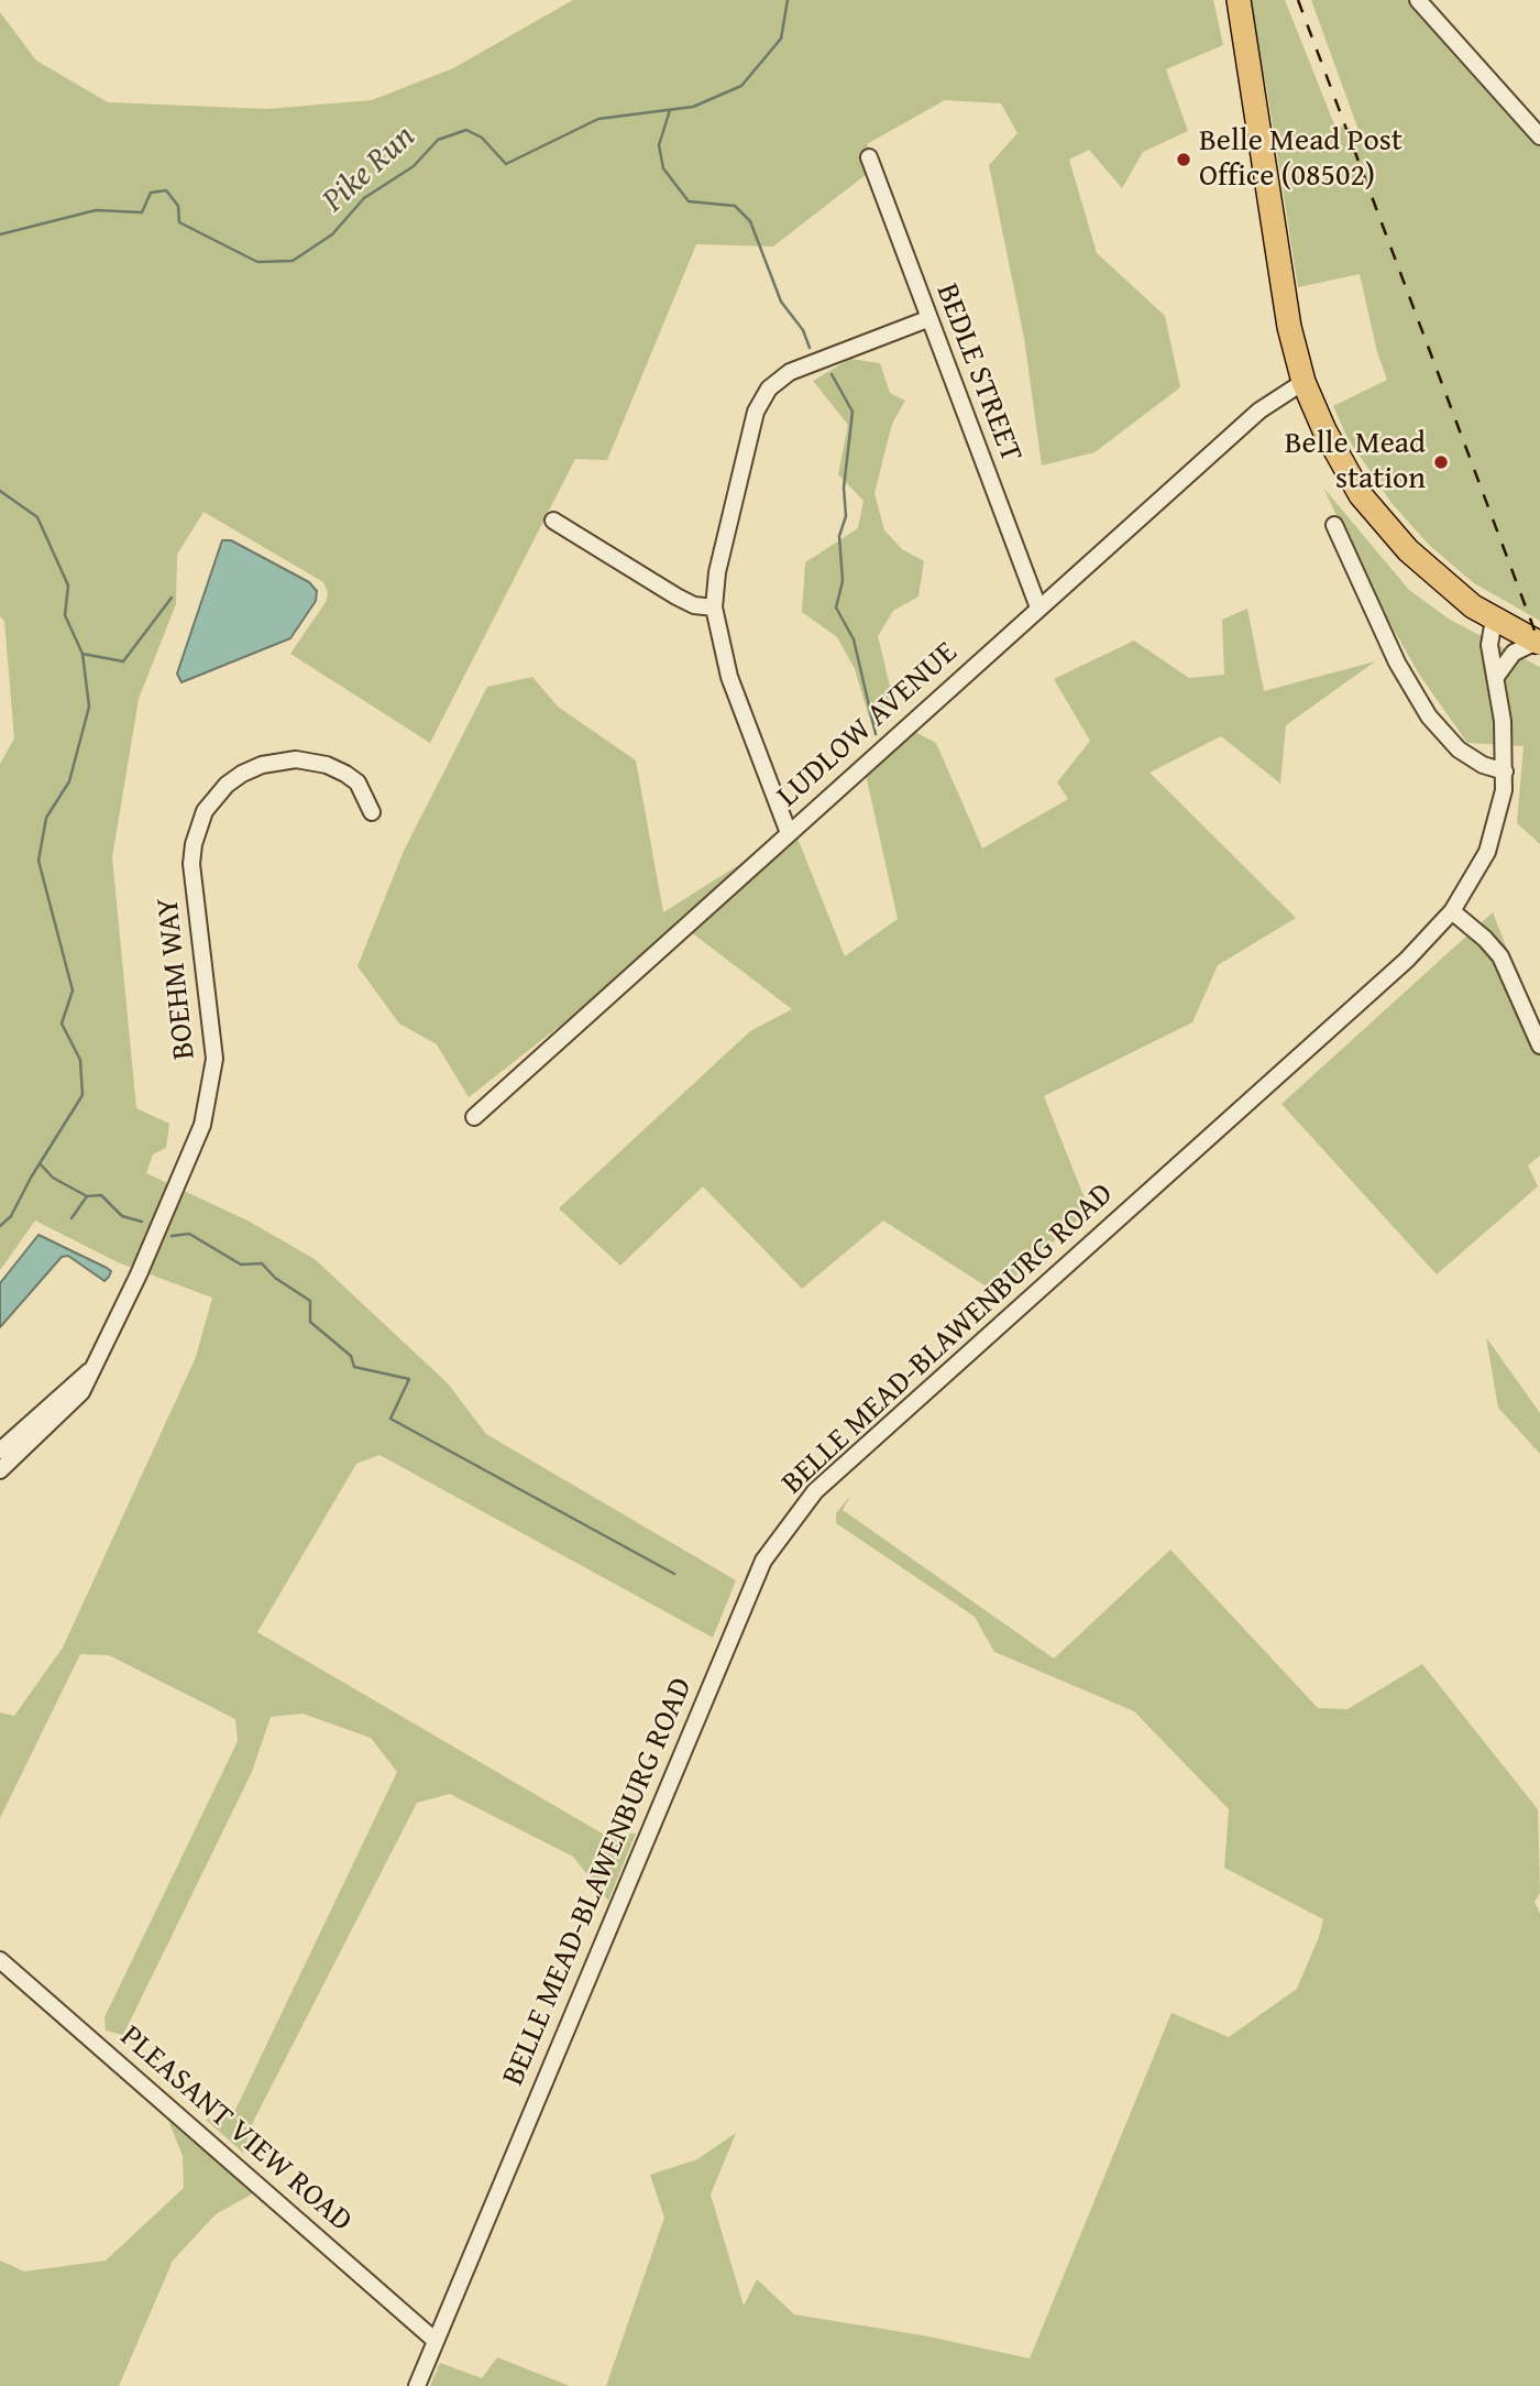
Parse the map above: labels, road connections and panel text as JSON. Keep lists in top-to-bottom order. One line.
{"streets":{"street":["BEDLE STREET","LUDLOW AVENUE","BOEHM WAY","BELLE MEAD-BLAWENBURG ROAD","PLEASANT VIEW ROAD"]},"crossings":[["BEDLE STREET","LUDLOW AVENUE"],["BELLE MEAD-BLAWENBURG ROAD","PLEASANT VIEW ROAD"]],"water":["Pike Run"],"places":["Belle Mead Post Office (08502)","Belle Mead station"]}
